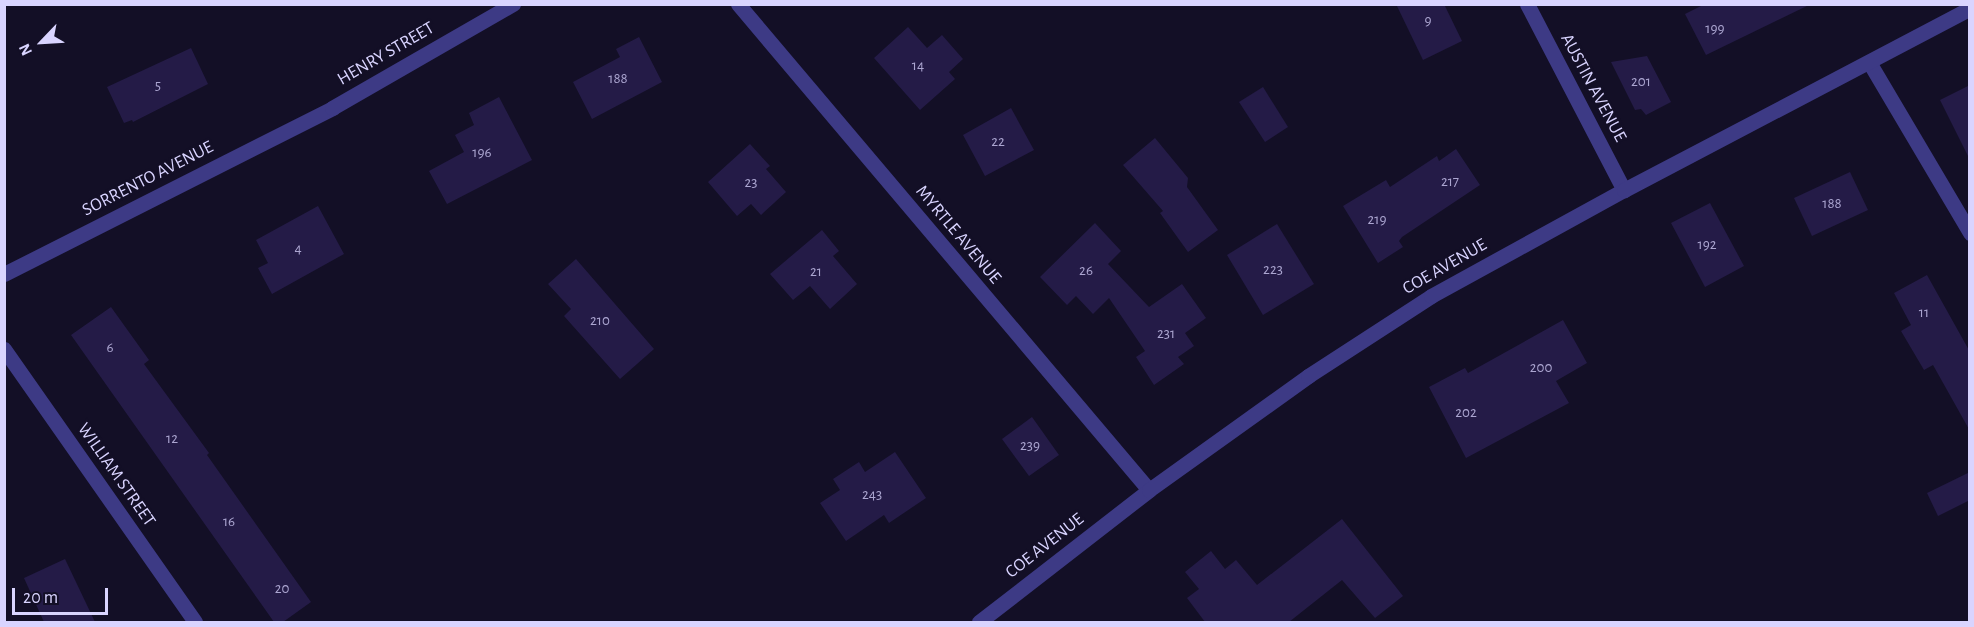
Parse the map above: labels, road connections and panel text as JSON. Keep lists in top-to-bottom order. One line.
{"streets":{"street":["HENRY STREET","AUSTIN AVENUE","SORRENTO AVENUE","MYRTLE AVENUE","COE AVENUE","WILLIAM STREET"]},"crossings":[["HENRY STREET","SORRENTO AVENUE"],["AUSTIN AVENUE","COE AVENUE"],["MYRTLE AVENUE","COE AVENUE"]],"house_numbers":["9","199","14","188","201","5","22","196","217","23","188","219","192","4","223","26","21","11","210","231","6","200","202","12","239","243","16","20"],"scale_bar":"20 m","north":"bottom left"}
